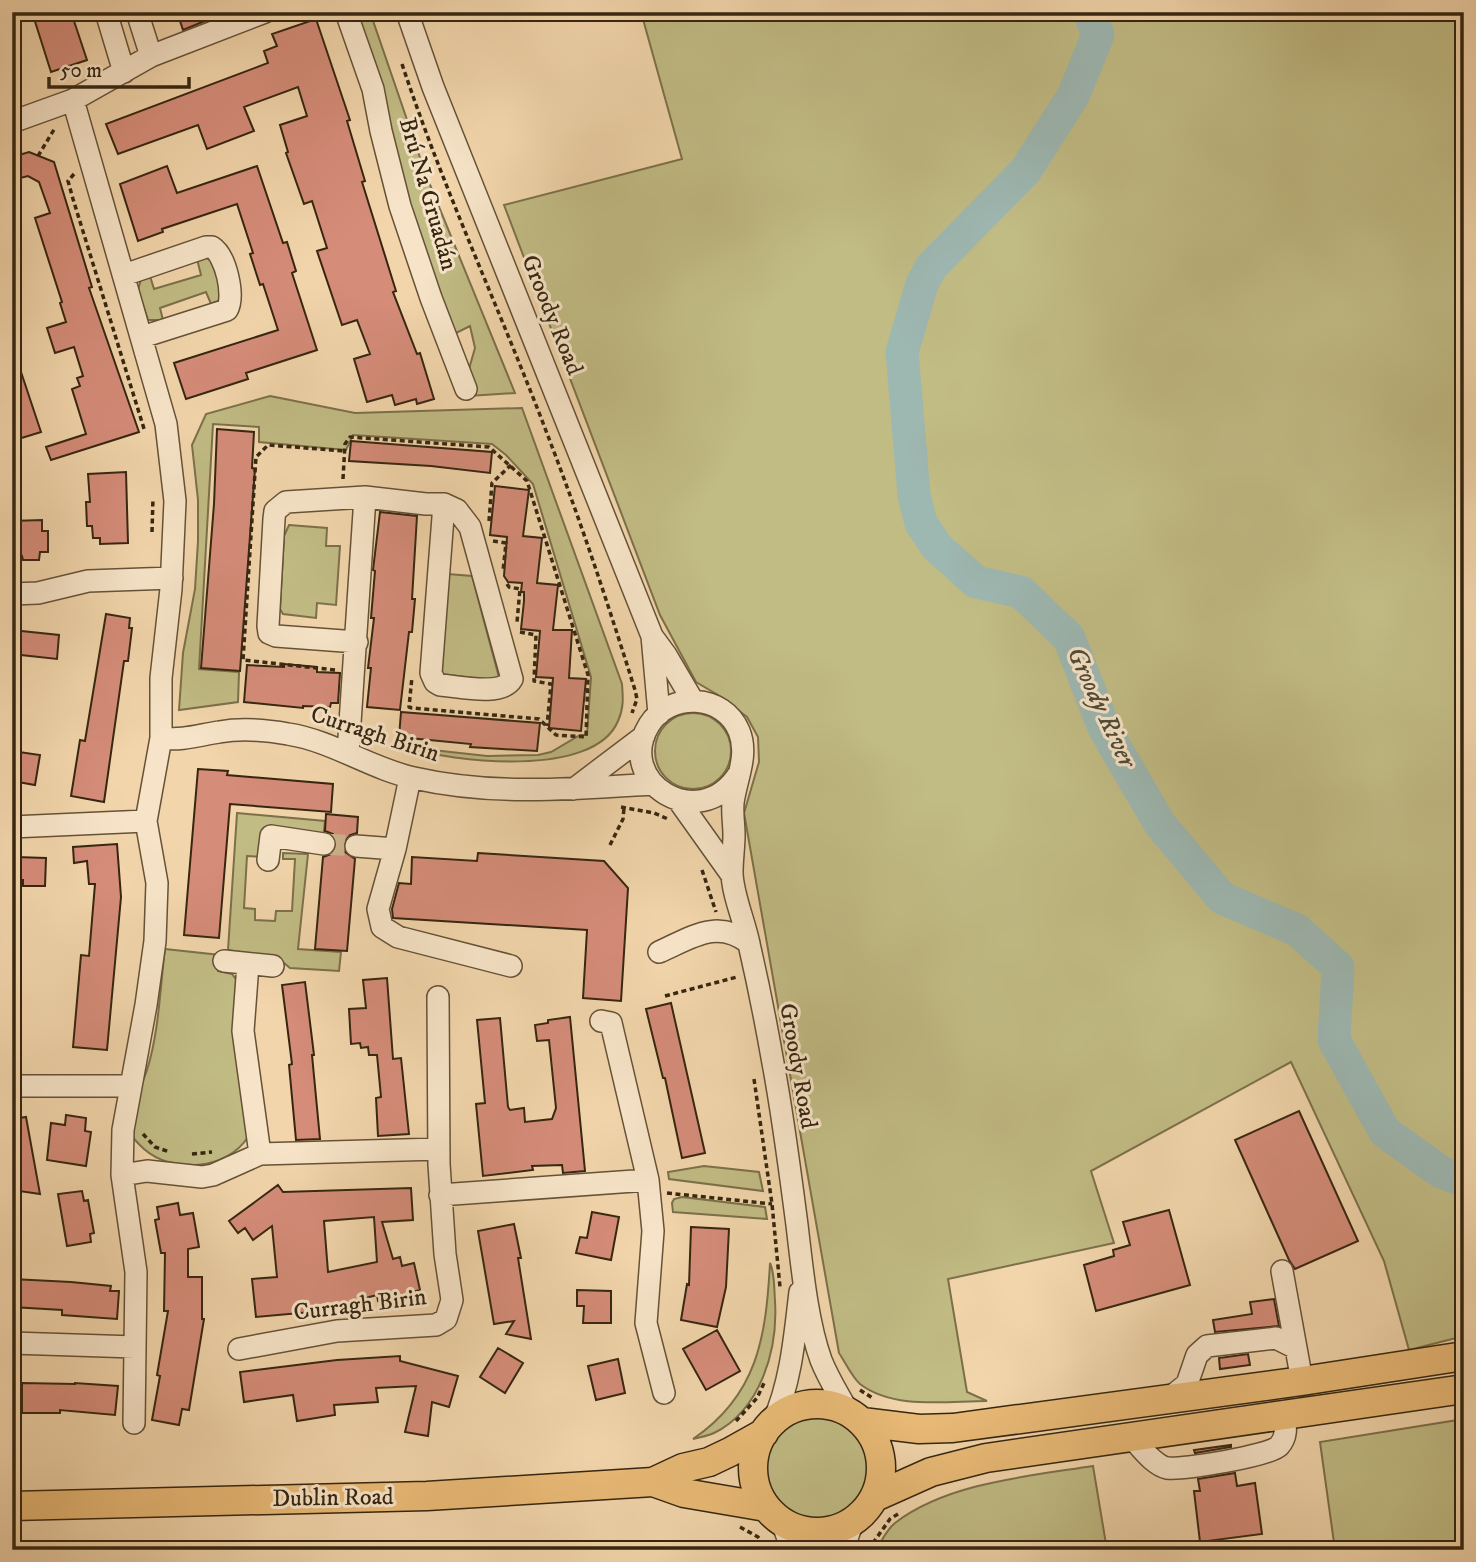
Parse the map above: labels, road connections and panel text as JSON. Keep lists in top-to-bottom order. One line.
{"streets":{"main road":["Dublin Road"],"street":["Brú Na Gruadán","Groody Road","Curragh Birin"]},"water":["Groody River"],"scale_bar":"50 m"}
